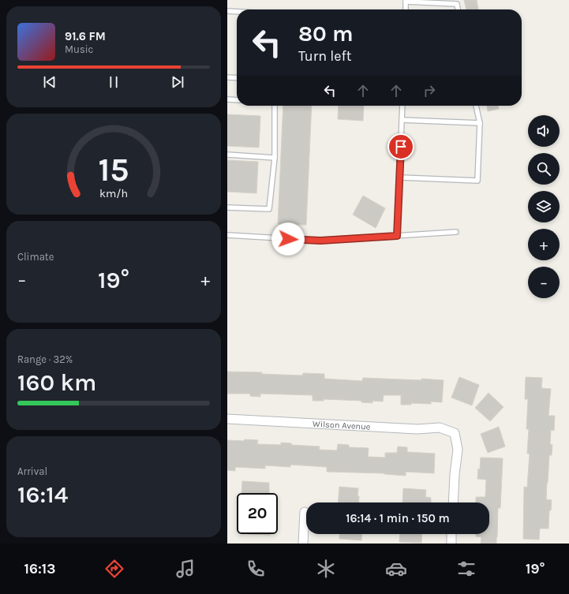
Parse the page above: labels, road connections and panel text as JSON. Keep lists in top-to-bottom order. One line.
{"streets":{"street":["Wilson Avenue"]},"page":{"turn":["80 m","Turn left"],"song":["91.6 FM","Music"],"map_buttons":["+","−"],"tile":["Climate",["Range · 32%","160 km"],["Arrival","16:14"]],"heat":["−","19°","+"],"limit":"20","trip":"16:14 · 1 min · 150 m","tabs":["16:13","19°"],"gauge":["15","km/h"]}}
